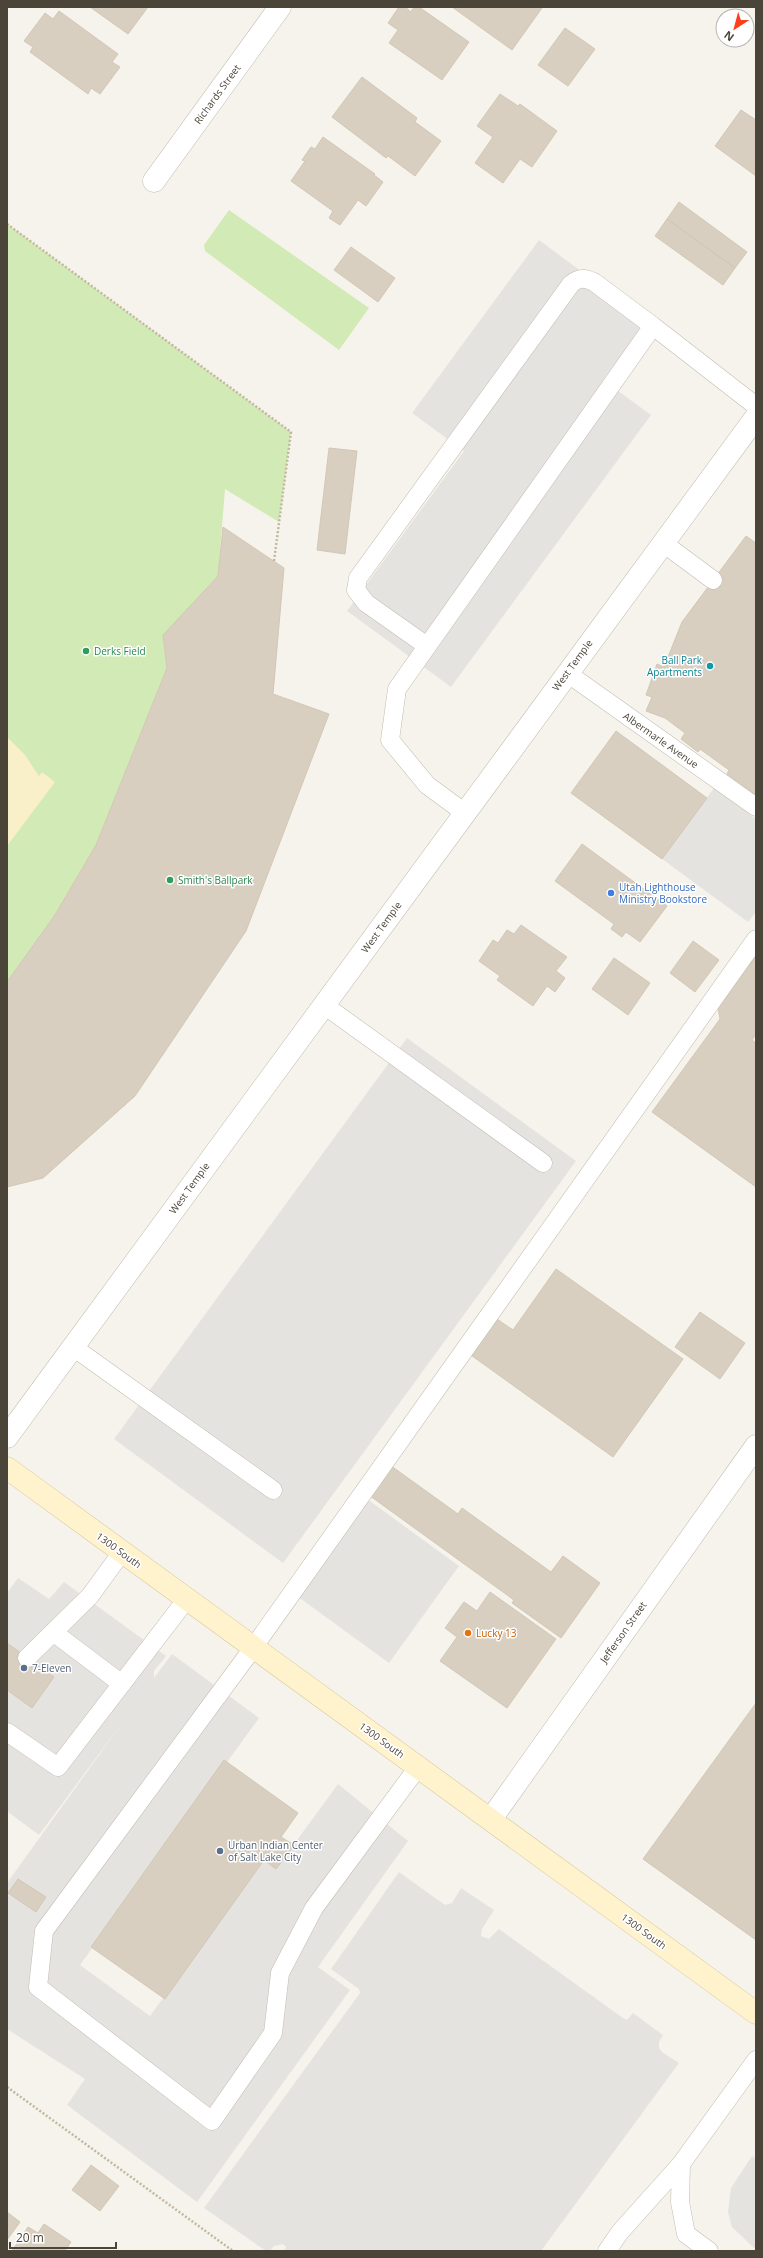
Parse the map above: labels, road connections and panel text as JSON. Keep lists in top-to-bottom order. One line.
{"streets":{"main road":["1300 South"],"street":["Richards Street","West Temple","Jefferson Street"],"lane":["Albermarle Avenue"]},"crossings":[["West Temple","Albermarle Avenue"],["1300 South","Jefferson Street"]],"places":["Derks Field","Ball Park Apartments","Smith's Ballpark","Utah Lighthouse Ministry Bookstore","Lucky 13","7-Eleven","Urban Indian Center of Salt Lake City"],"scale_bar":"20 m","north":"bottom left"}
